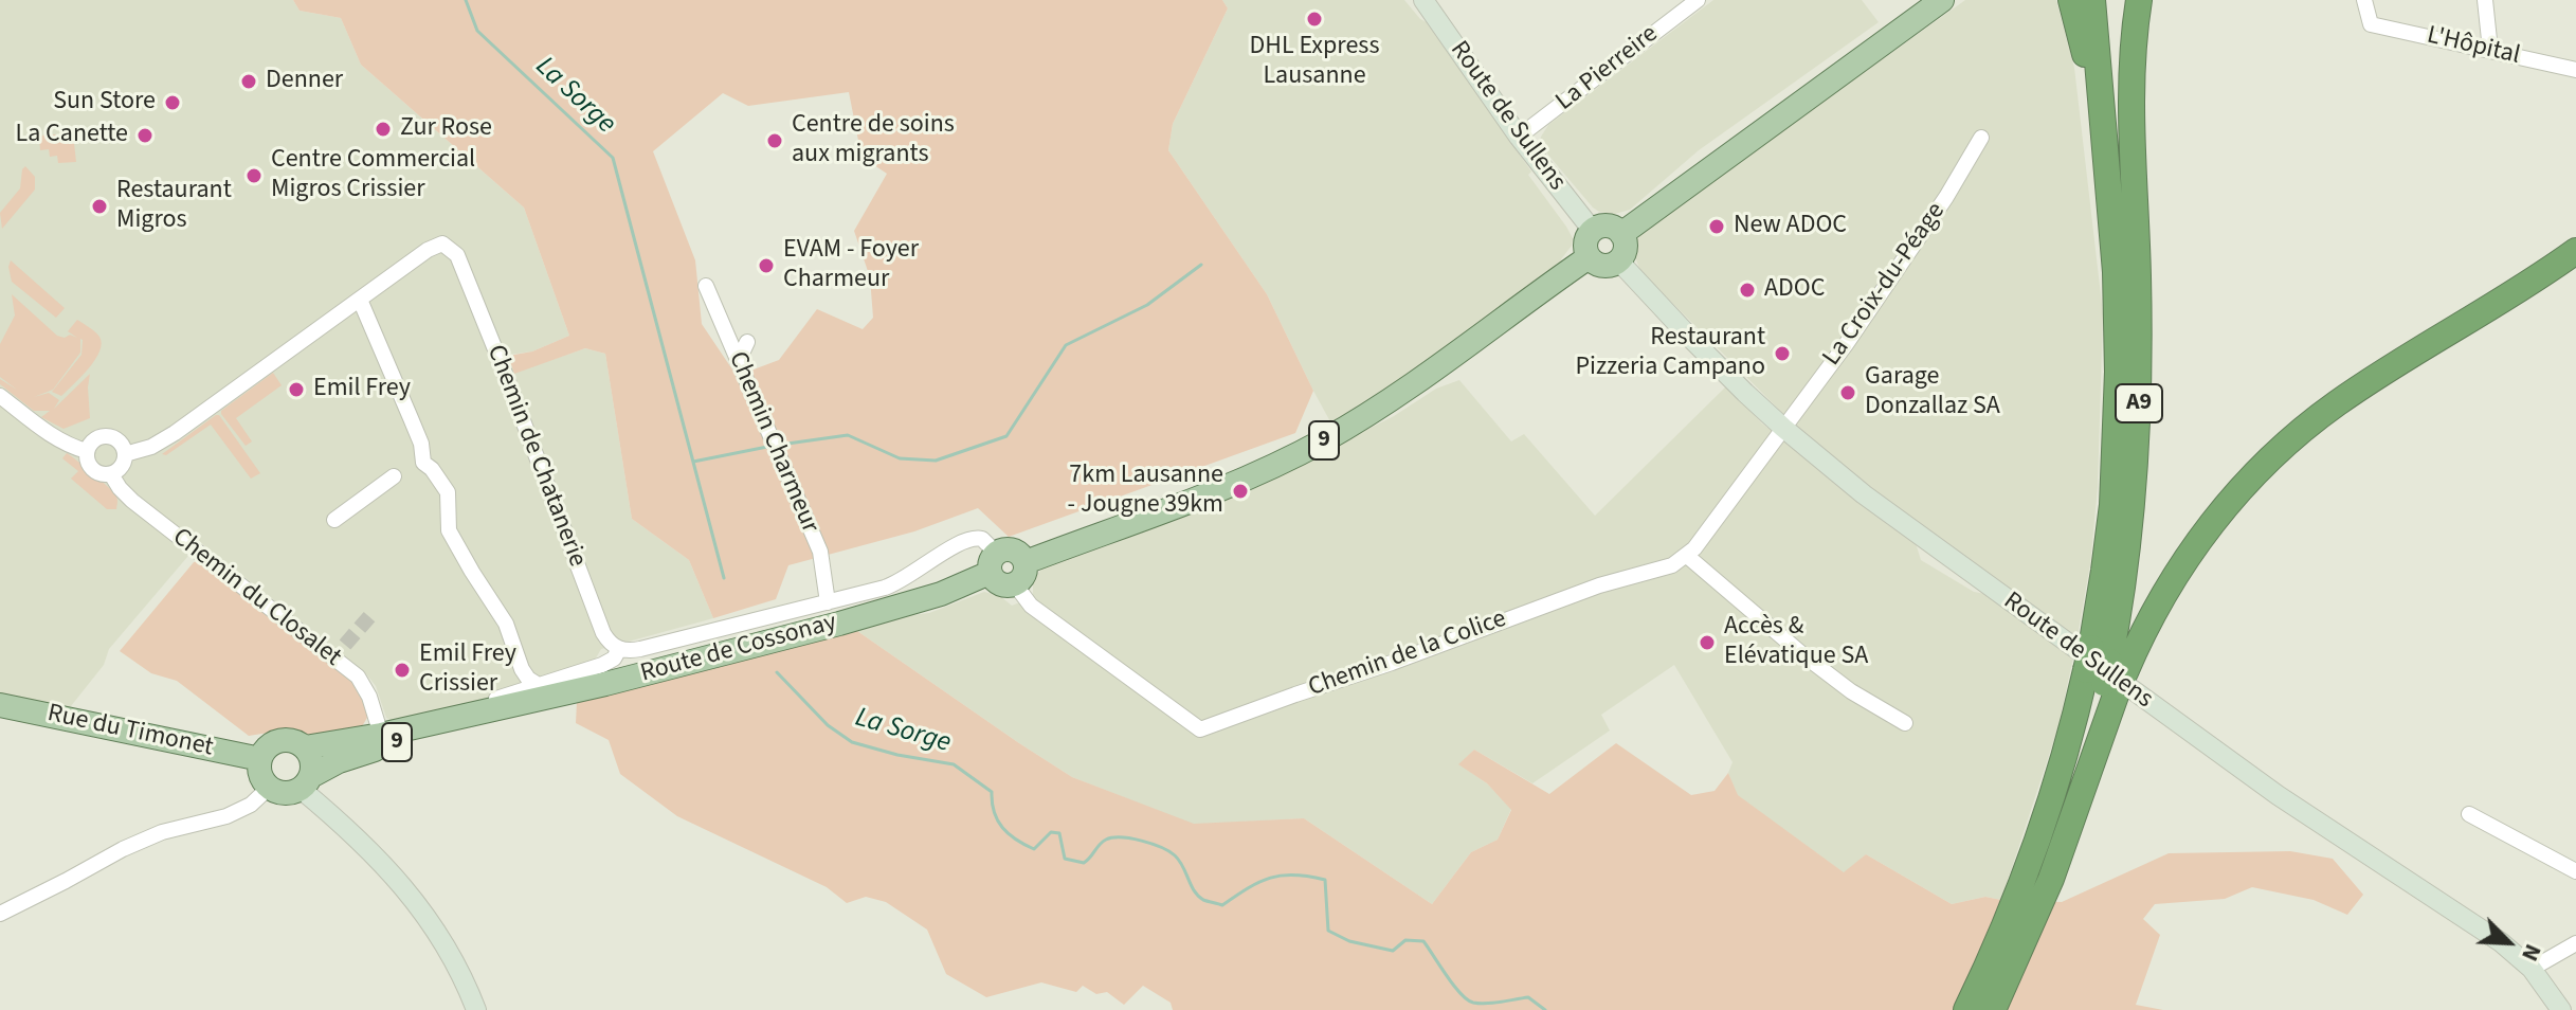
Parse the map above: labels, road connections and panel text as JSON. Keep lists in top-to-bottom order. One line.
{"streets":{"highway":["A9"],"main road":["Route de Sullens","9","Route de Cossonay","Rue du Timonet"],"street":["L'Hôpital","La Pierreire","La Croix-du-Péage","Chemin Charmeur","Chemin de Chatanerie","Chemin du Closalet","Chemin de la Colice"]},"crossings":[["La Pierreire","Route de Sullens"],["Route de Sullens","La Croix-du-Péage"],["Route de Sullens","9"],["9","Route de Cossonay"],["9","Chemin de la Colice"],["9","Rue du Timonet"],["Chemin de Chatanerie","Chemin du Closalet"],["Chemin du Closalet","Route de Cossonay"],["Route de Cossonay","Chemin de la Colice"],["Route de Cossonay","Rue du Timonet"]],"water":["La Sorge"],"places":["DHL Express Lausanne","Denner","Sun Store","Zur Rose","La Canette","Centre de soins aux migrants","Centre Commercial Migros Crissier","Restaurant Migros","New ADOC","EVAM - Foyer Charmeur","ADOC","Restaurant Pizzeria Campano","Emil Frey","Garage Donzallaz SA","7km Lausanne - Jougne 39km","Accès & Elévatique SA","Emil Frey Crissier"],"north":"bottom right"}
